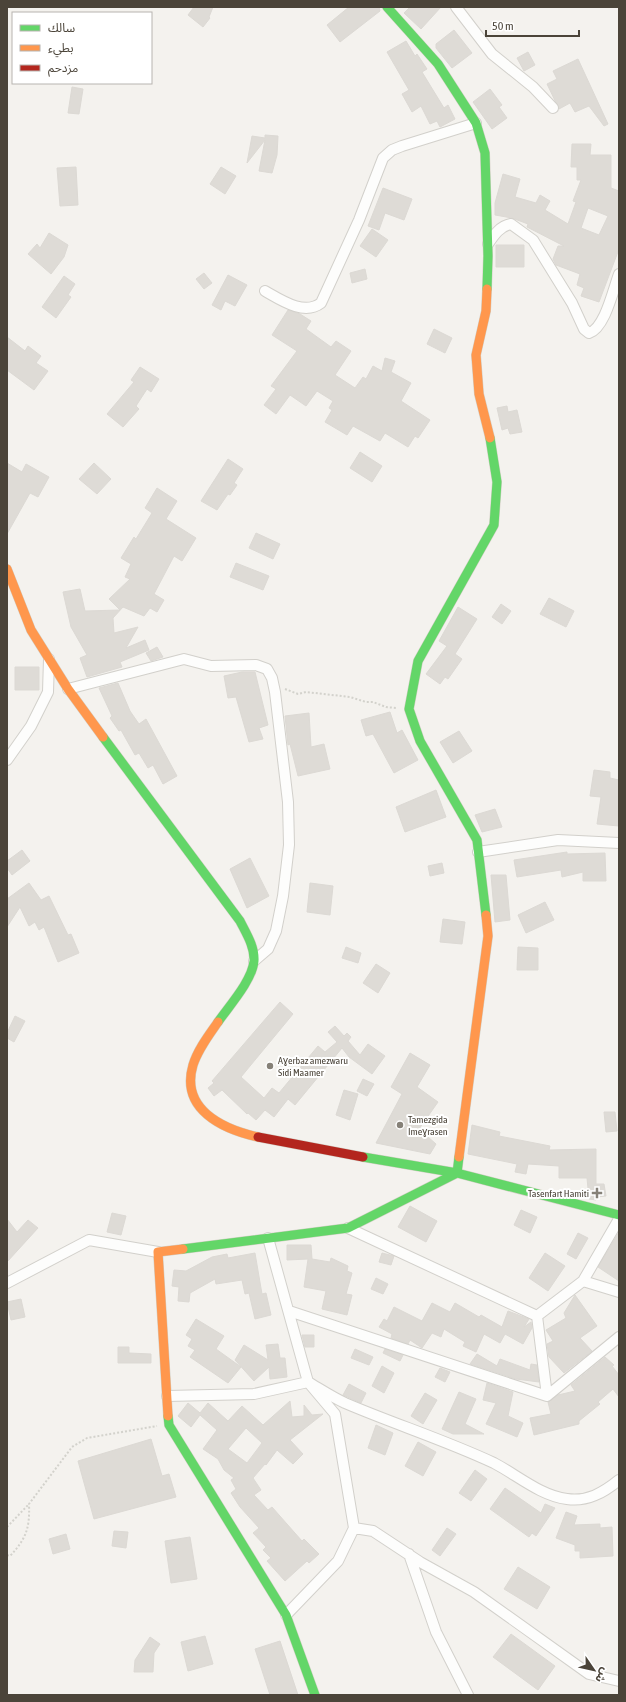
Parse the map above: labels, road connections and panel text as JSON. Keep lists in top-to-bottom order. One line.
{"places":{"other":["Aɣerbaz amezwaru Sidi Maamer","Tamezgida Imeɣrasen"],"health":["Tasenfart Hamiti"]},"legend":["سالك","بطيء","مزدحم"],"scale_bar":"50 m","north":"bottom right"}
